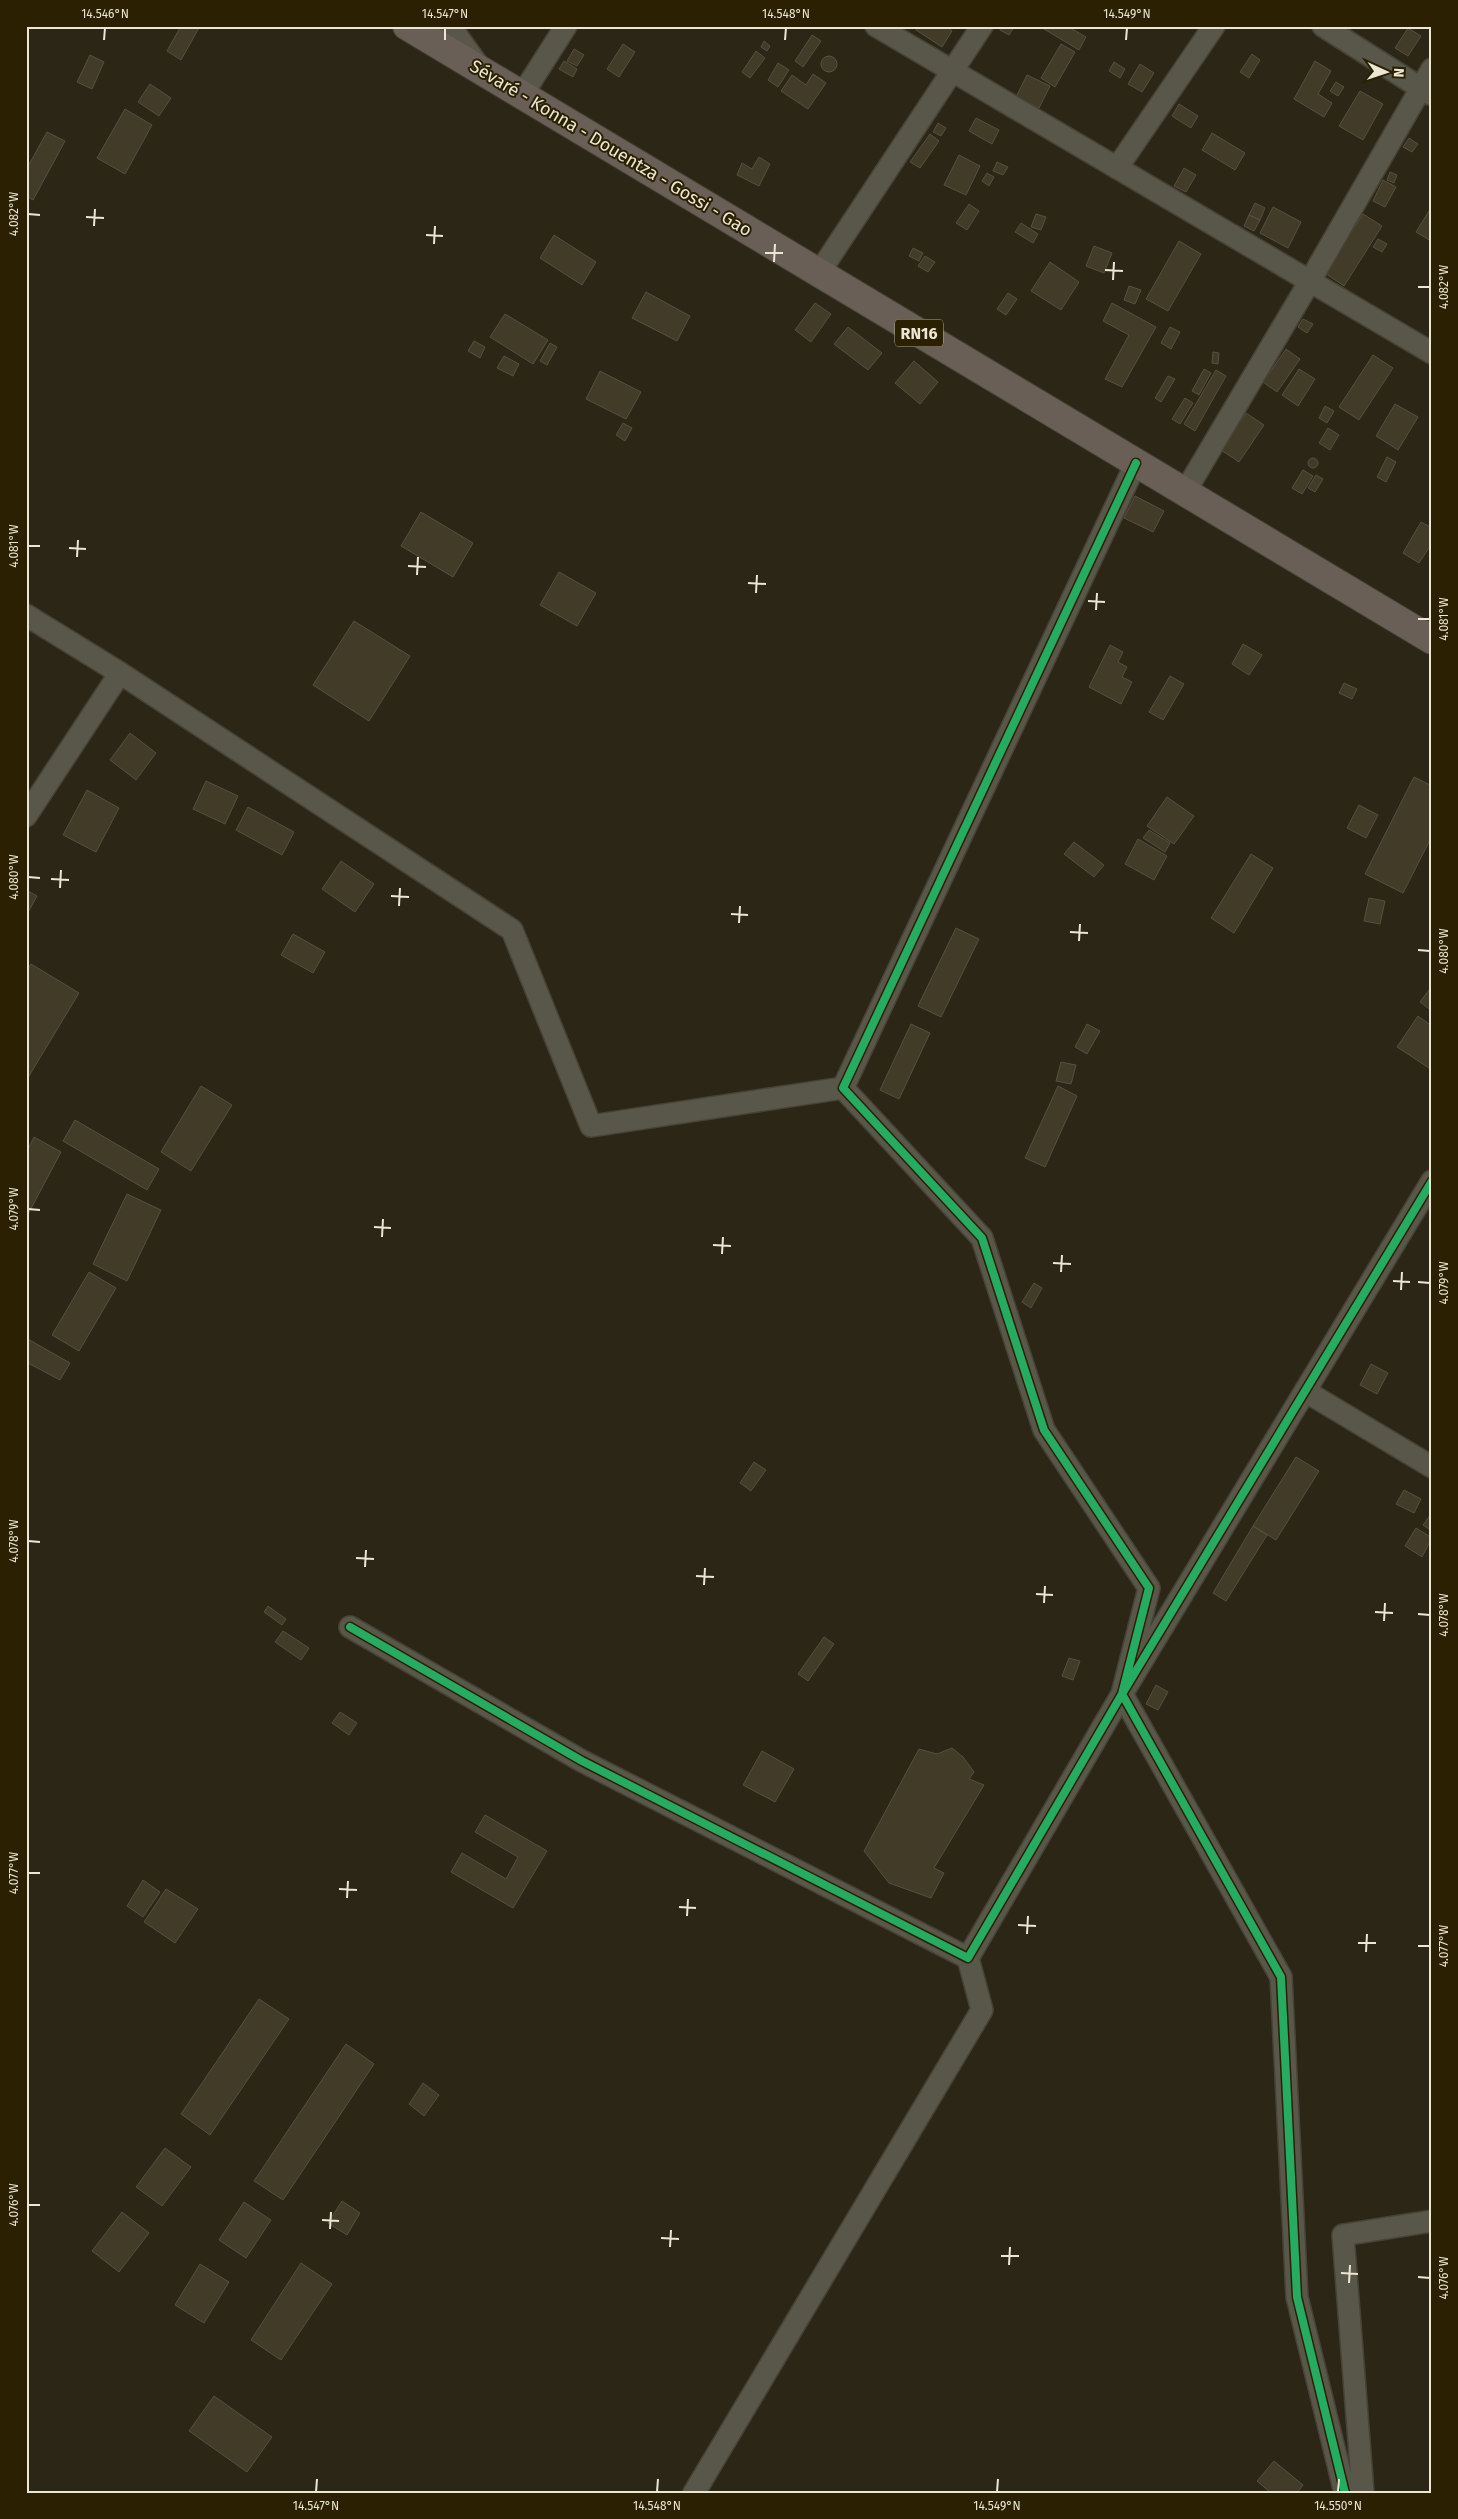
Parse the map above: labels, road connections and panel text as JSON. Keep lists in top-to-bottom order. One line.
{"streets":{"main road":["Sévaré - Konna - Douentza - Gossi - Gao","RN16"]},"north":"right","coordinates":["14.546°N","14.547°N","14.548°N","14.549°N","4.082°W","4.081°W","4.080°W","4.079°W","4.078°W","4.077°W","4.076°W","14.550°N"]}
